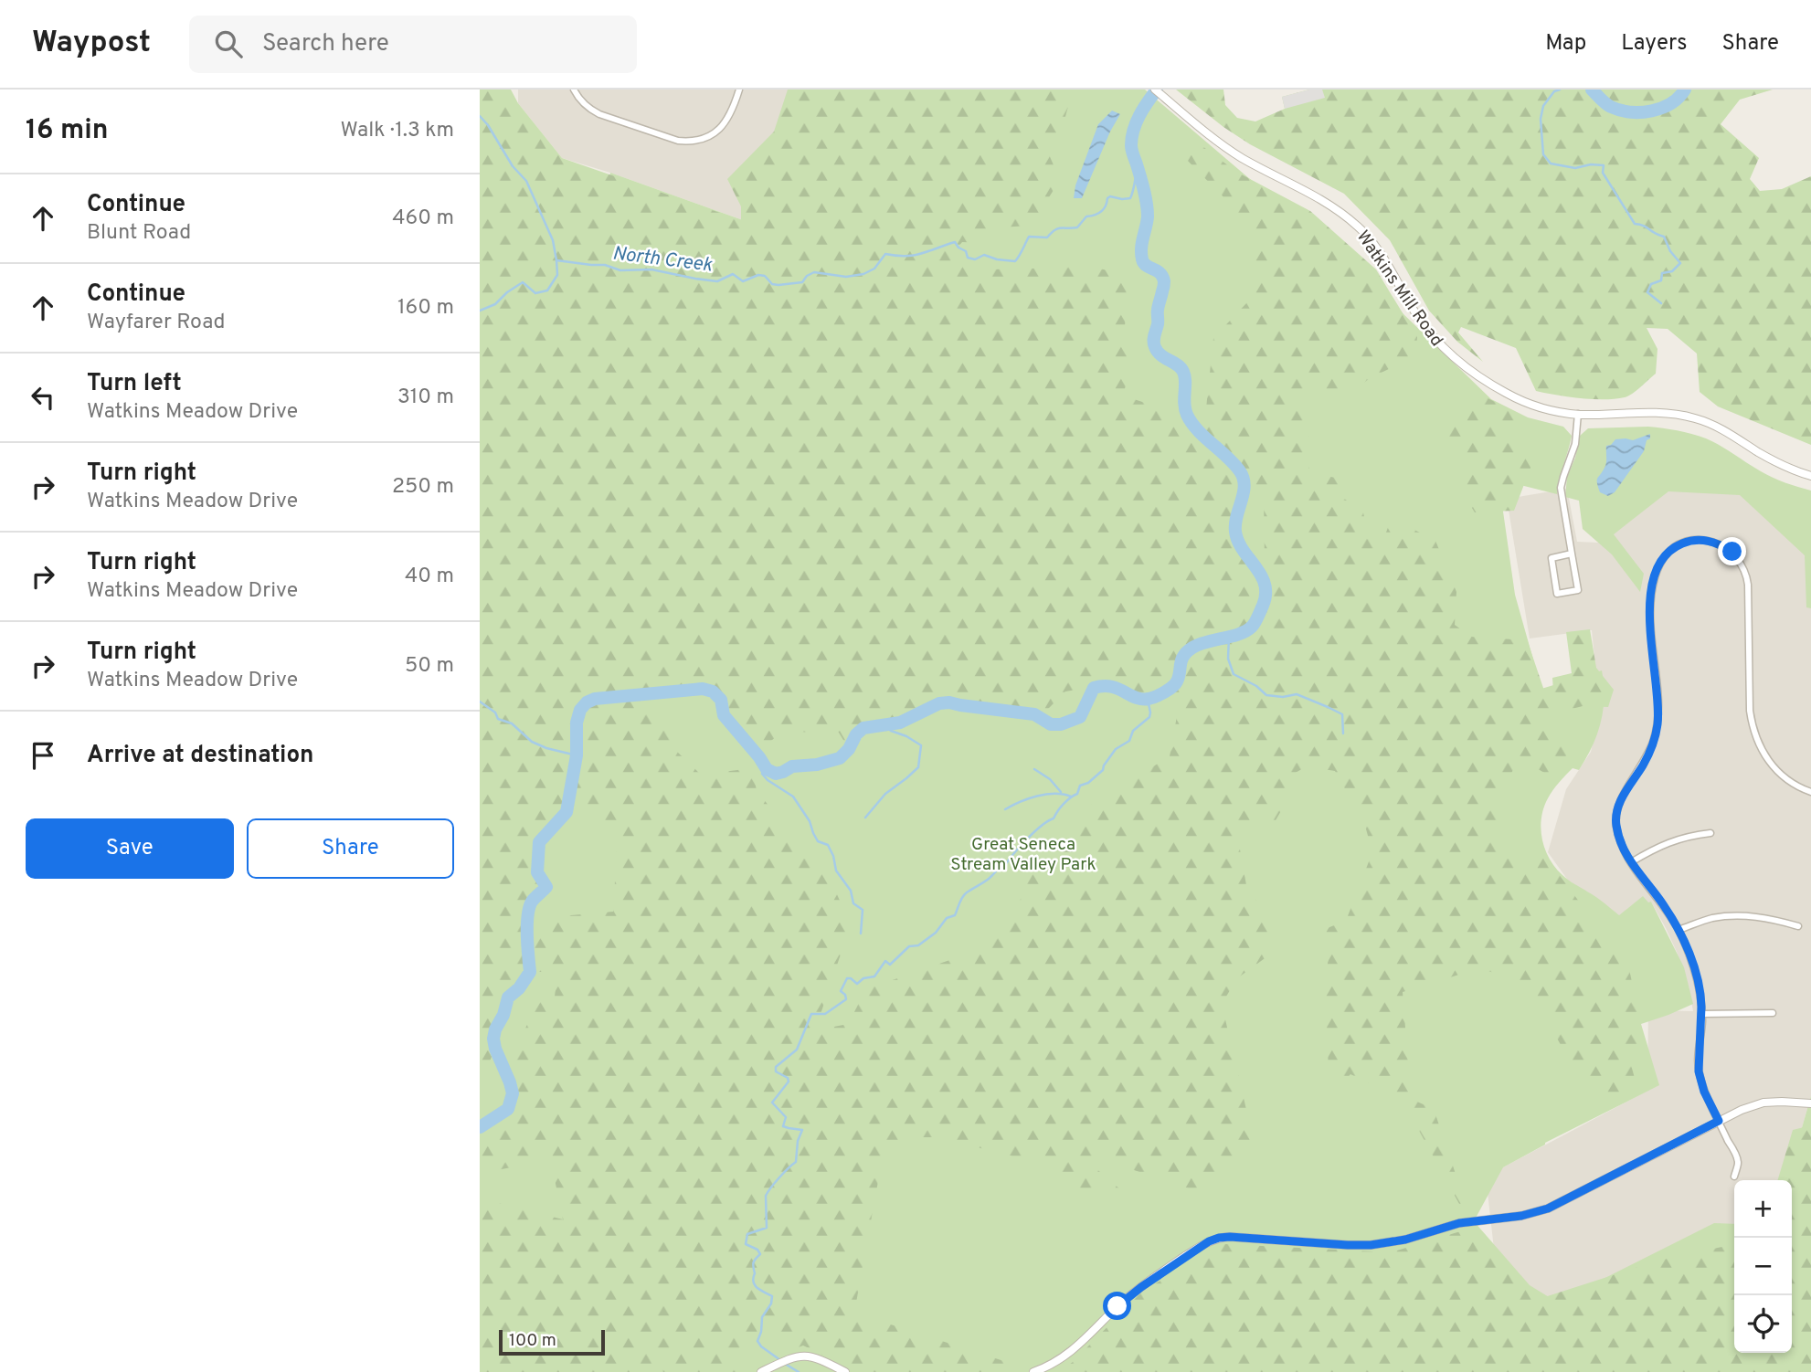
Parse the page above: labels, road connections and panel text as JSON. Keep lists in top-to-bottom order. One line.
{"streets":{"street":["Watkins Mill Road"]},"water":["North Creek"],"parks":["Great Seneca Stream Valley Park"],"scale_bar":"100 m","page":{"header":"Waypost","search":"Search here","nav":["Map","Layers","Share"],"heading":["16 min","Walk · 1.3 km"],"list":[["Continue","Blunt Road","460 m"],["Continue","Wayfarer Road","160 m"],["Turn left","Watkins Meadow Drive","310 m"],["Turn right","Watkins Meadow Drive","250 m"],["Turn right","Watkins Meadow Drive","40 m"],["Turn right","Watkins Meadow Drive","50 m"],"Arrive at destination"],"buttons":["Save","Share"],"map_buttons":["+","−"],"scale":"100 m"}}
